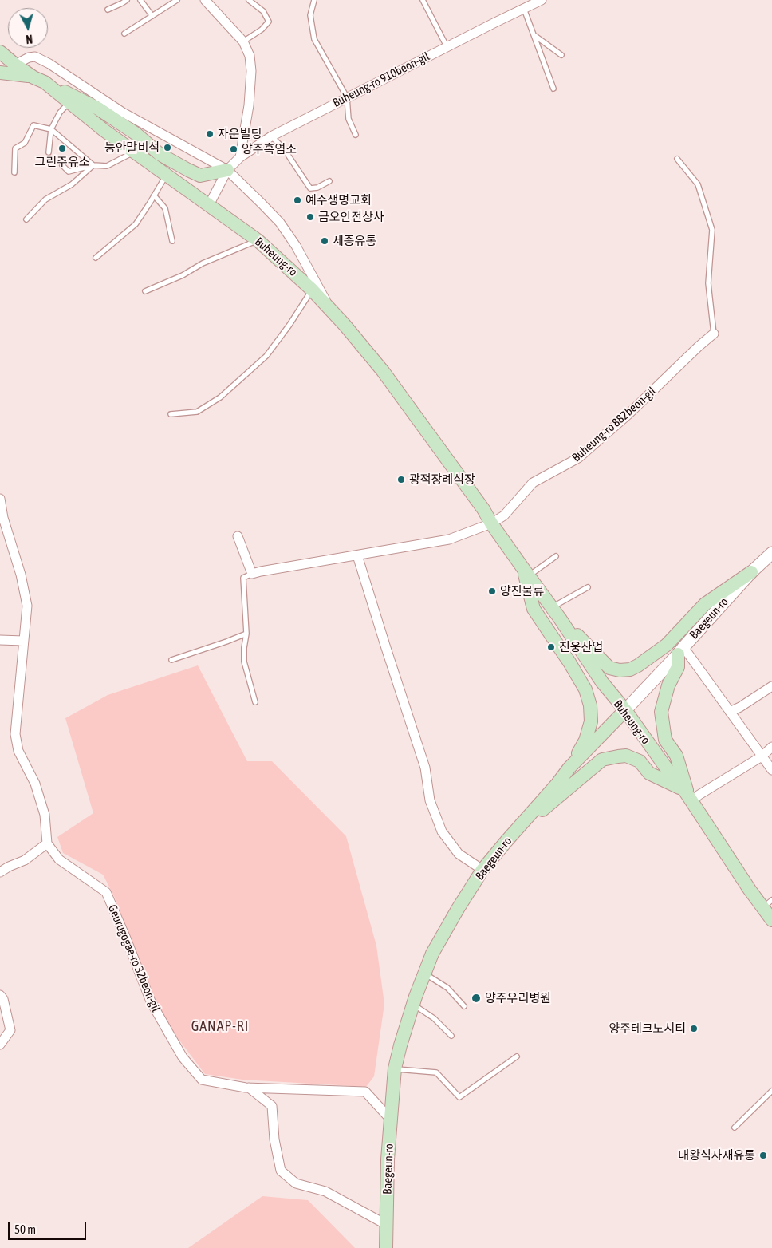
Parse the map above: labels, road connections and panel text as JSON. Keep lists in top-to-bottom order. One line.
{"streets":{"main road":["Buheung-ro","Baegeun-ro"],"street":["Buheung-ro 910beon-gil","Buheung-ro 882beon-gil","Geurugogae-ro 32beon-gil"]},"crossings":[["Buheung-ro 910beon-gil","Buheung-ro"],["Buheung-ro","Buheung-ro 882beon-gil"],["Buheung-ro","Baegeun-ro"],["Baegeun-ro","Geurugogae-ro 32beon-gil"]],"districts":["GANAP-RI"],"places":["자운빌딩","능안말비석","그린주유소","양주흑염소","예수생명교회","금오안전상사","세종유통","광적장례식장","양진물류","진웅산업","양주우리병원","양주테크노시티","대왕식자재유통"],"scale_bar":"50 m","north":"bottom"}
